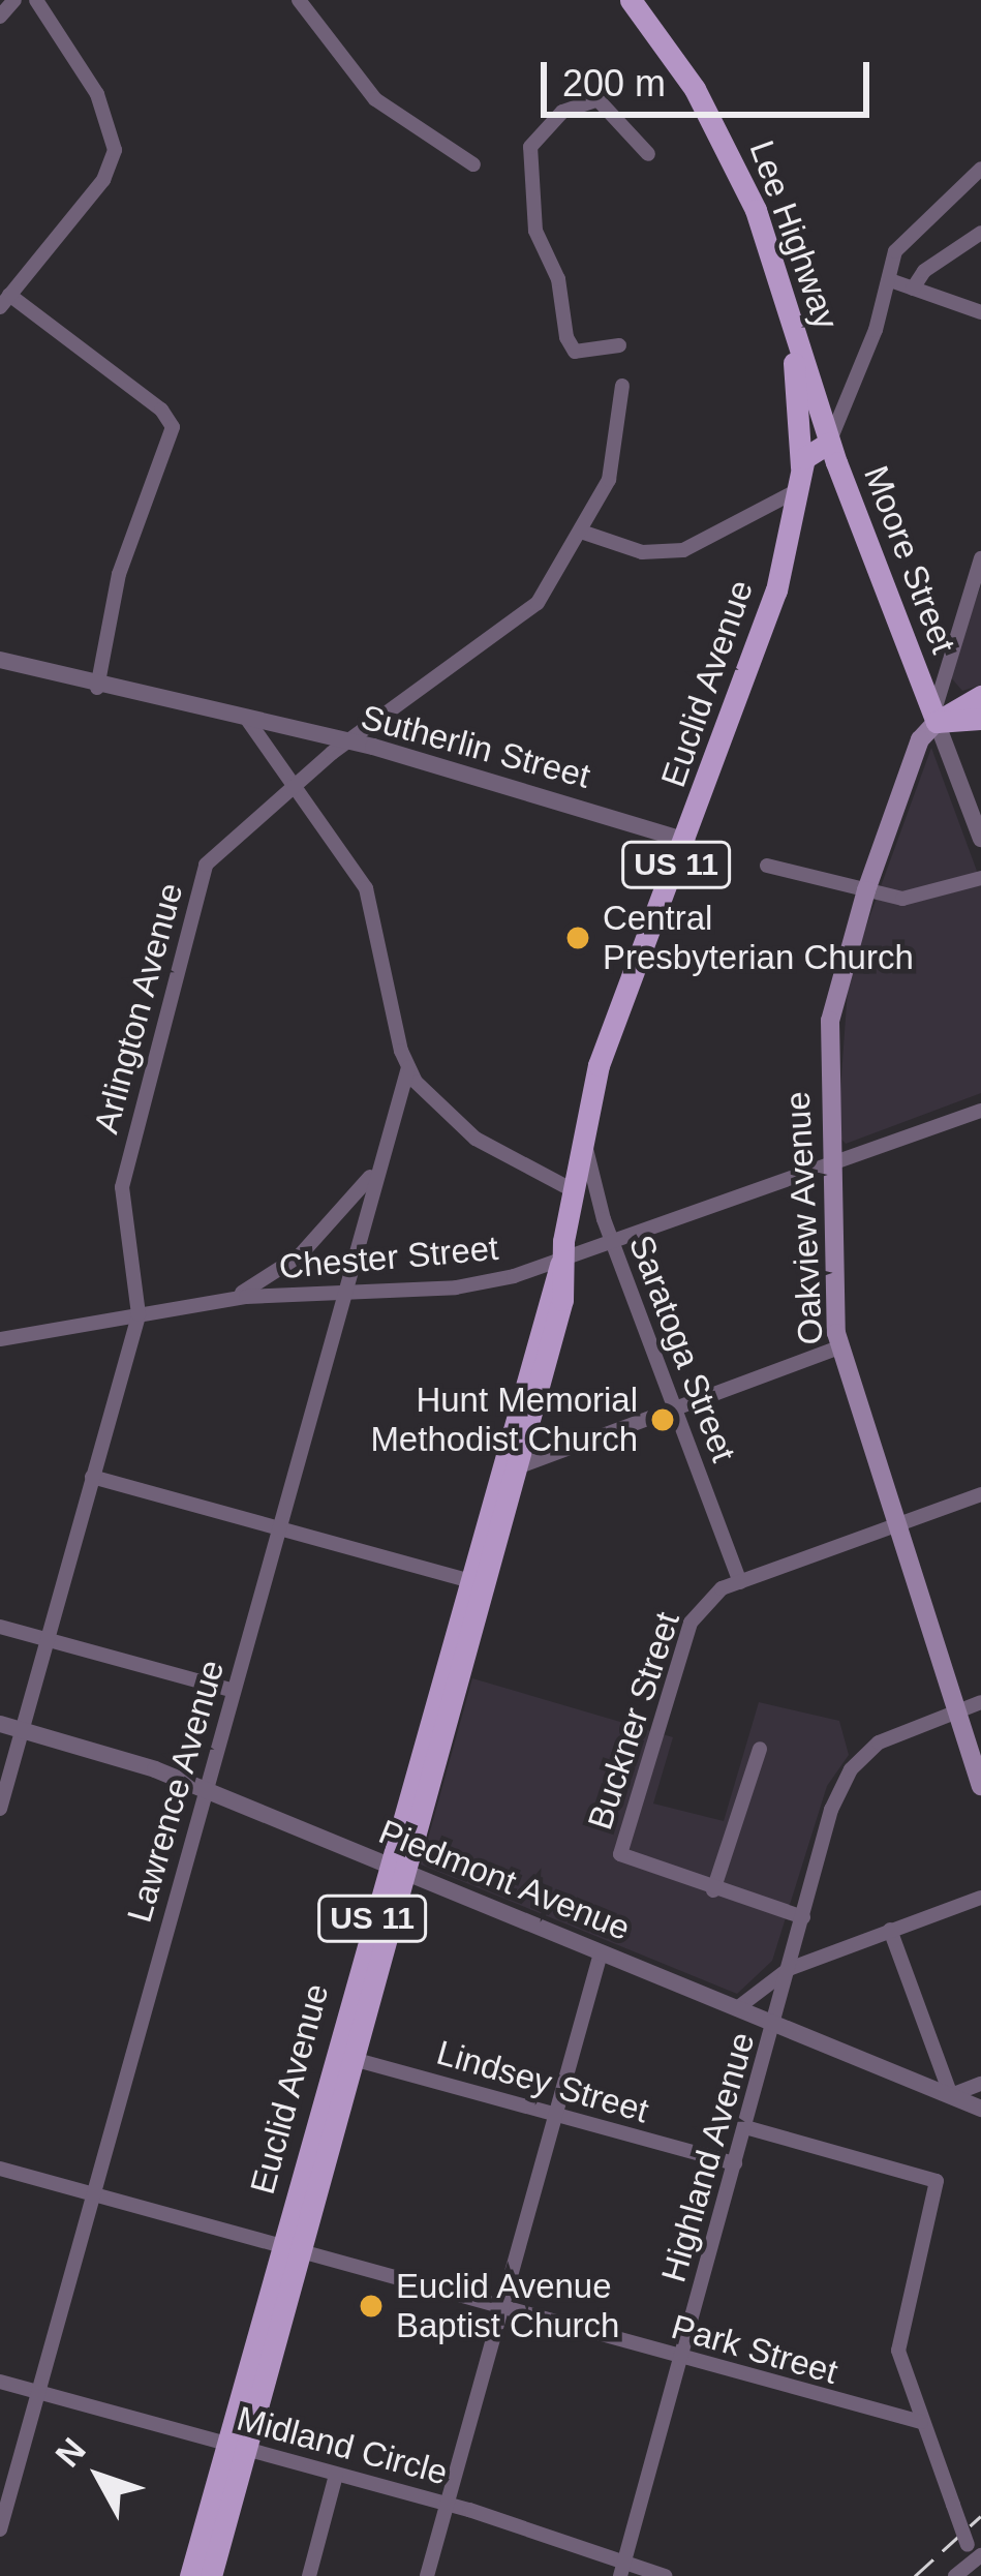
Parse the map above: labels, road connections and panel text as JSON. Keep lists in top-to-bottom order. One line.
{"streets":{"main road":["Lee Highway","Moore Street","Euclid Avenue","US 11","Oakview Avenue"],"street":["Sutherlin Street","Arlington Avenue","Chester Street","Saratoga Street","Buckner Street","Lawrence Avenue","Piedmont Avenue","Lindsey Street","Highland Avenue","Park Street","Midland Circle"]},"crossings":[["Lee Highway","Moore Street"],["Lee Highway","Euclid Avenue"],["Moore Street","Oakview Avenue"],["Euclid Avenue","Sutherlin Street"],["Euclid Avenue","Chester Street"],["Euclid Avenue","Saratoga Street"],["Euclid Avenue","Piedmont Avenue"],["Euclid Avenue","Lindsey Street"],["Euclid Avenue","Park Street"],["Euclid Avenue","Midland Circle"],["Sutherlin Street","Arlington Avenue"],["Arlington Avenue","Chester Street"],["Arlington Avenue","Piedmont Avenue"],["Oakview Avenue","Chester Street"],["Oakview Avenue","Buckner Street"],["Oakview Avenue","Highland Avenue"],["Chester Street","Saratoga Street"],["Chester Street","Lawrence Avenue"],["Saratoga Street","Buckner Street"],["Lawrence Avenue","Piedmont Avenue"],["Lawrence Avenue","Park Street"],["Lawrence Avenue","Midland Circle"],["Piedmont Avenue","Highland Avenue"],["Lindsey Street","Highland Avenue"],["Highland Avenue","Park Street"],["Highland Avenue","Midland Circle"]],"places":["Central Presbyterian Church","Hunt Memorial Methodist Church","Euclid Avenue Baptist Church"],"scale_bar":"200 m","north":"top left"}
